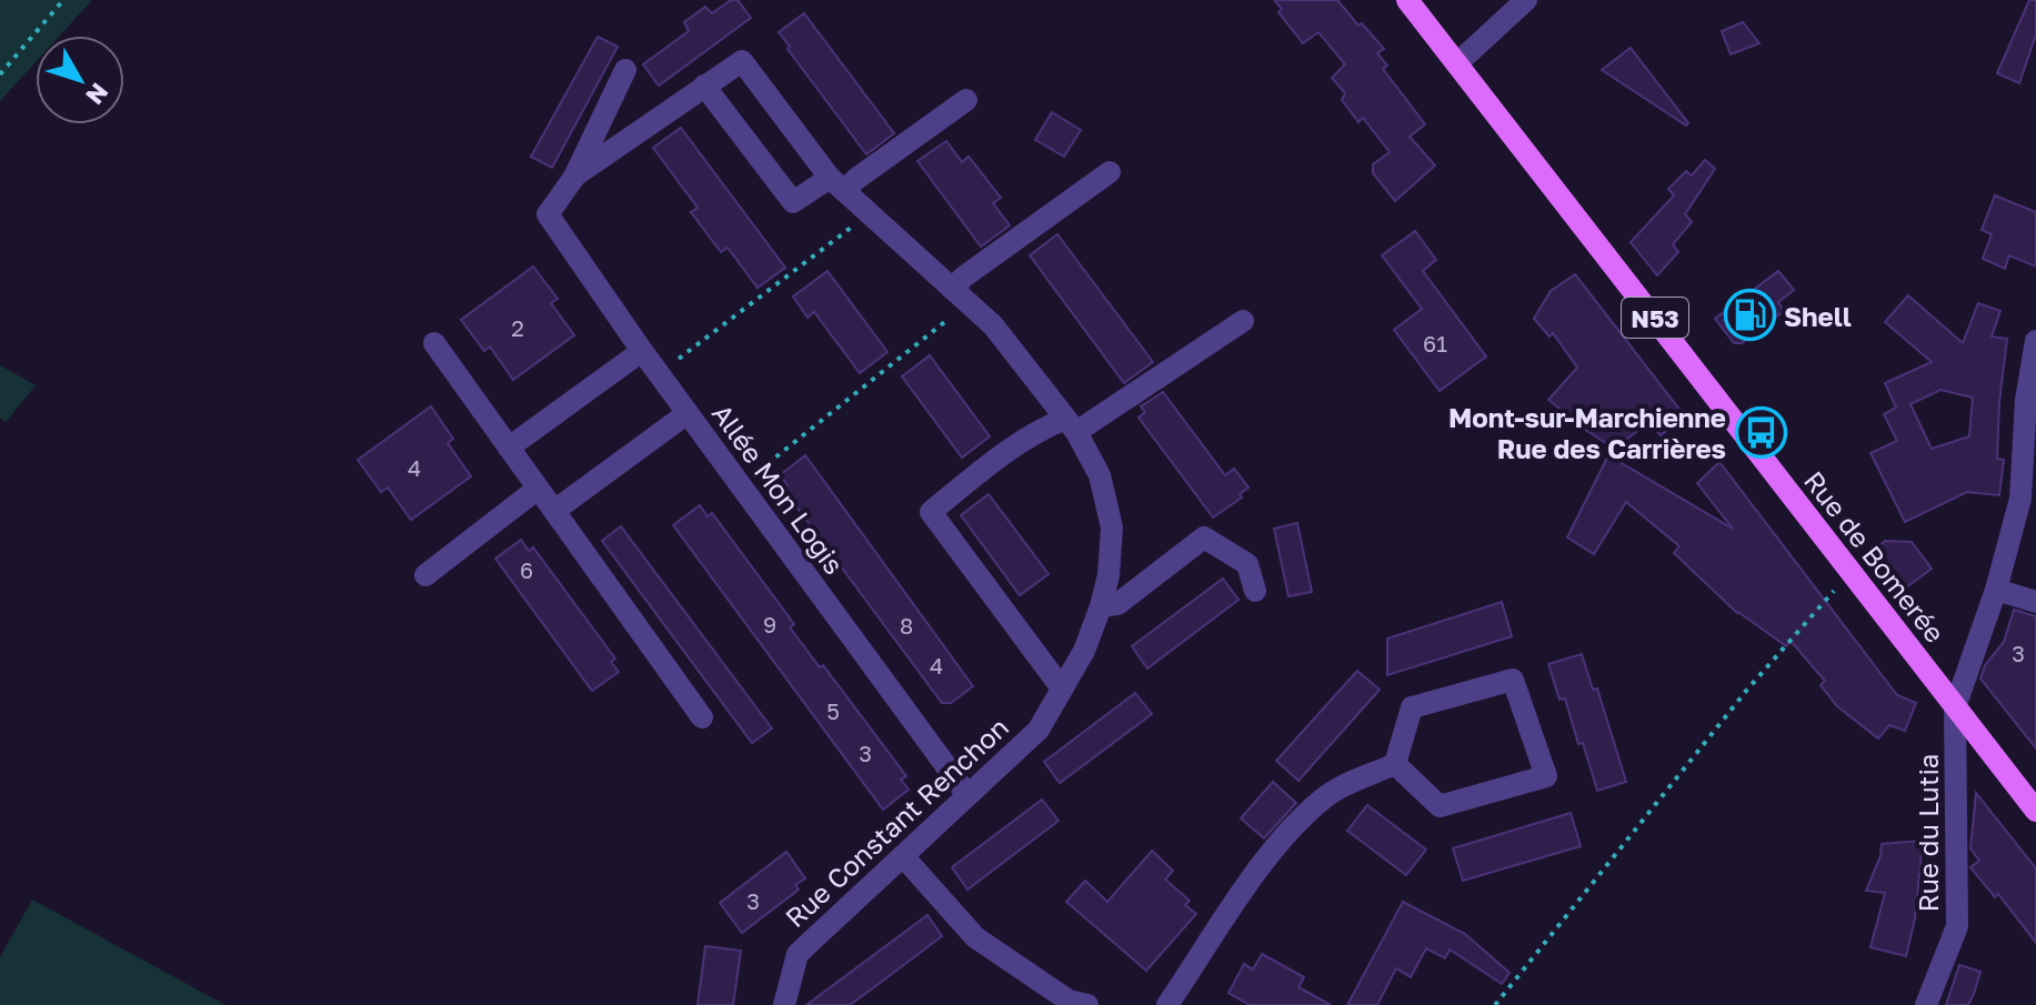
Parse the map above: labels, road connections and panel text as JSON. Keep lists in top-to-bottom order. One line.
{"streets":{"main road":["N53","Rue de Bomerée"],"street":["Allée Mon Logis","Rue Constant Renchon","Rue du Lutia"]},"crossings":[["Allée Mon Logis","Rue Constant Renchon"],["Rue de Bomerée","Rue du Lutia"]],"places":{"fuel station":["Shell"],"bus stop":["Mont-sur-Marchienne Rue des Carrières"]},"house_numbers":["2","61","4","6","9","8","3","4","5","3","3"],"north":"bottom right"}
